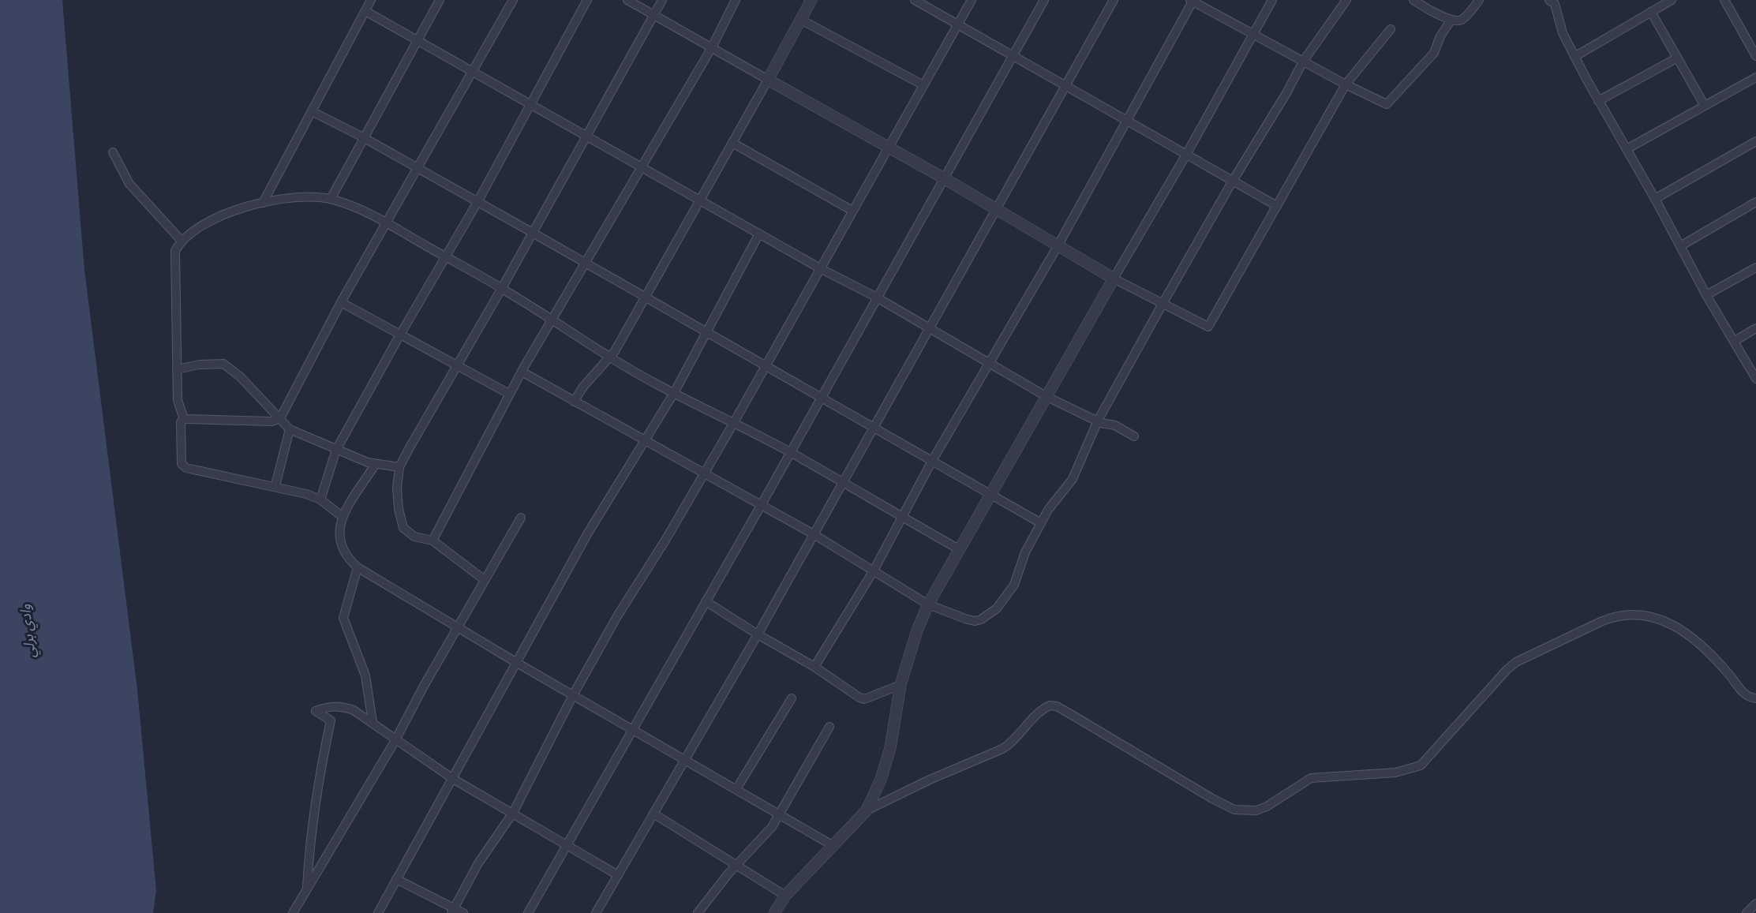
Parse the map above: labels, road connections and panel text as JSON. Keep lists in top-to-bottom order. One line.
{"water":["وادي برلي"]}
